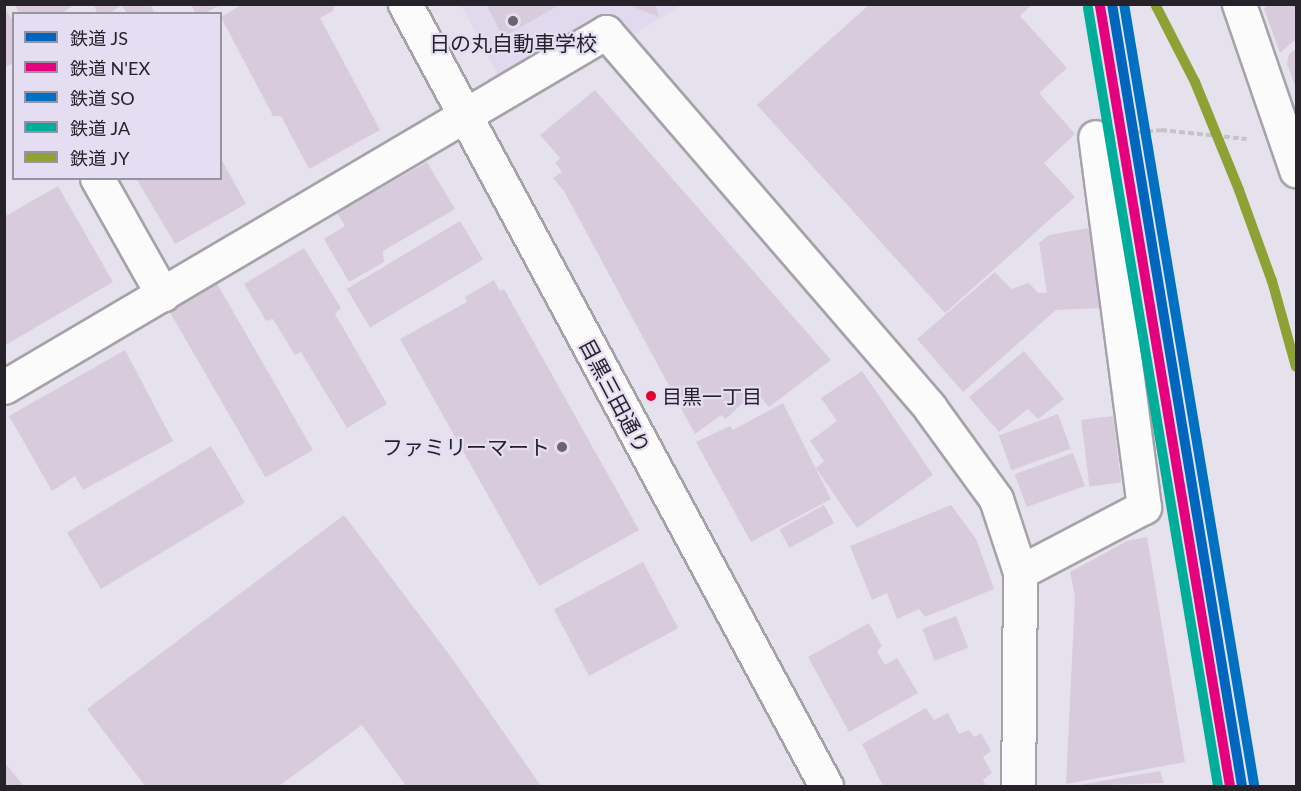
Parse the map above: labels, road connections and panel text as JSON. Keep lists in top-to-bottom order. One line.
{"streets":{"street":["目黒三田通り"]},"places":["日の丸自動車学校","目黒一丁目","ファミリーマート"],"lines":["rail line JS","rail line SO","rail line JY","rail line N'EX","rail line JA"],"legend":["鉄道 JS","鉄道 N'EX","鉄道 SO","鉄道 JA","鉄道 JY"]}
